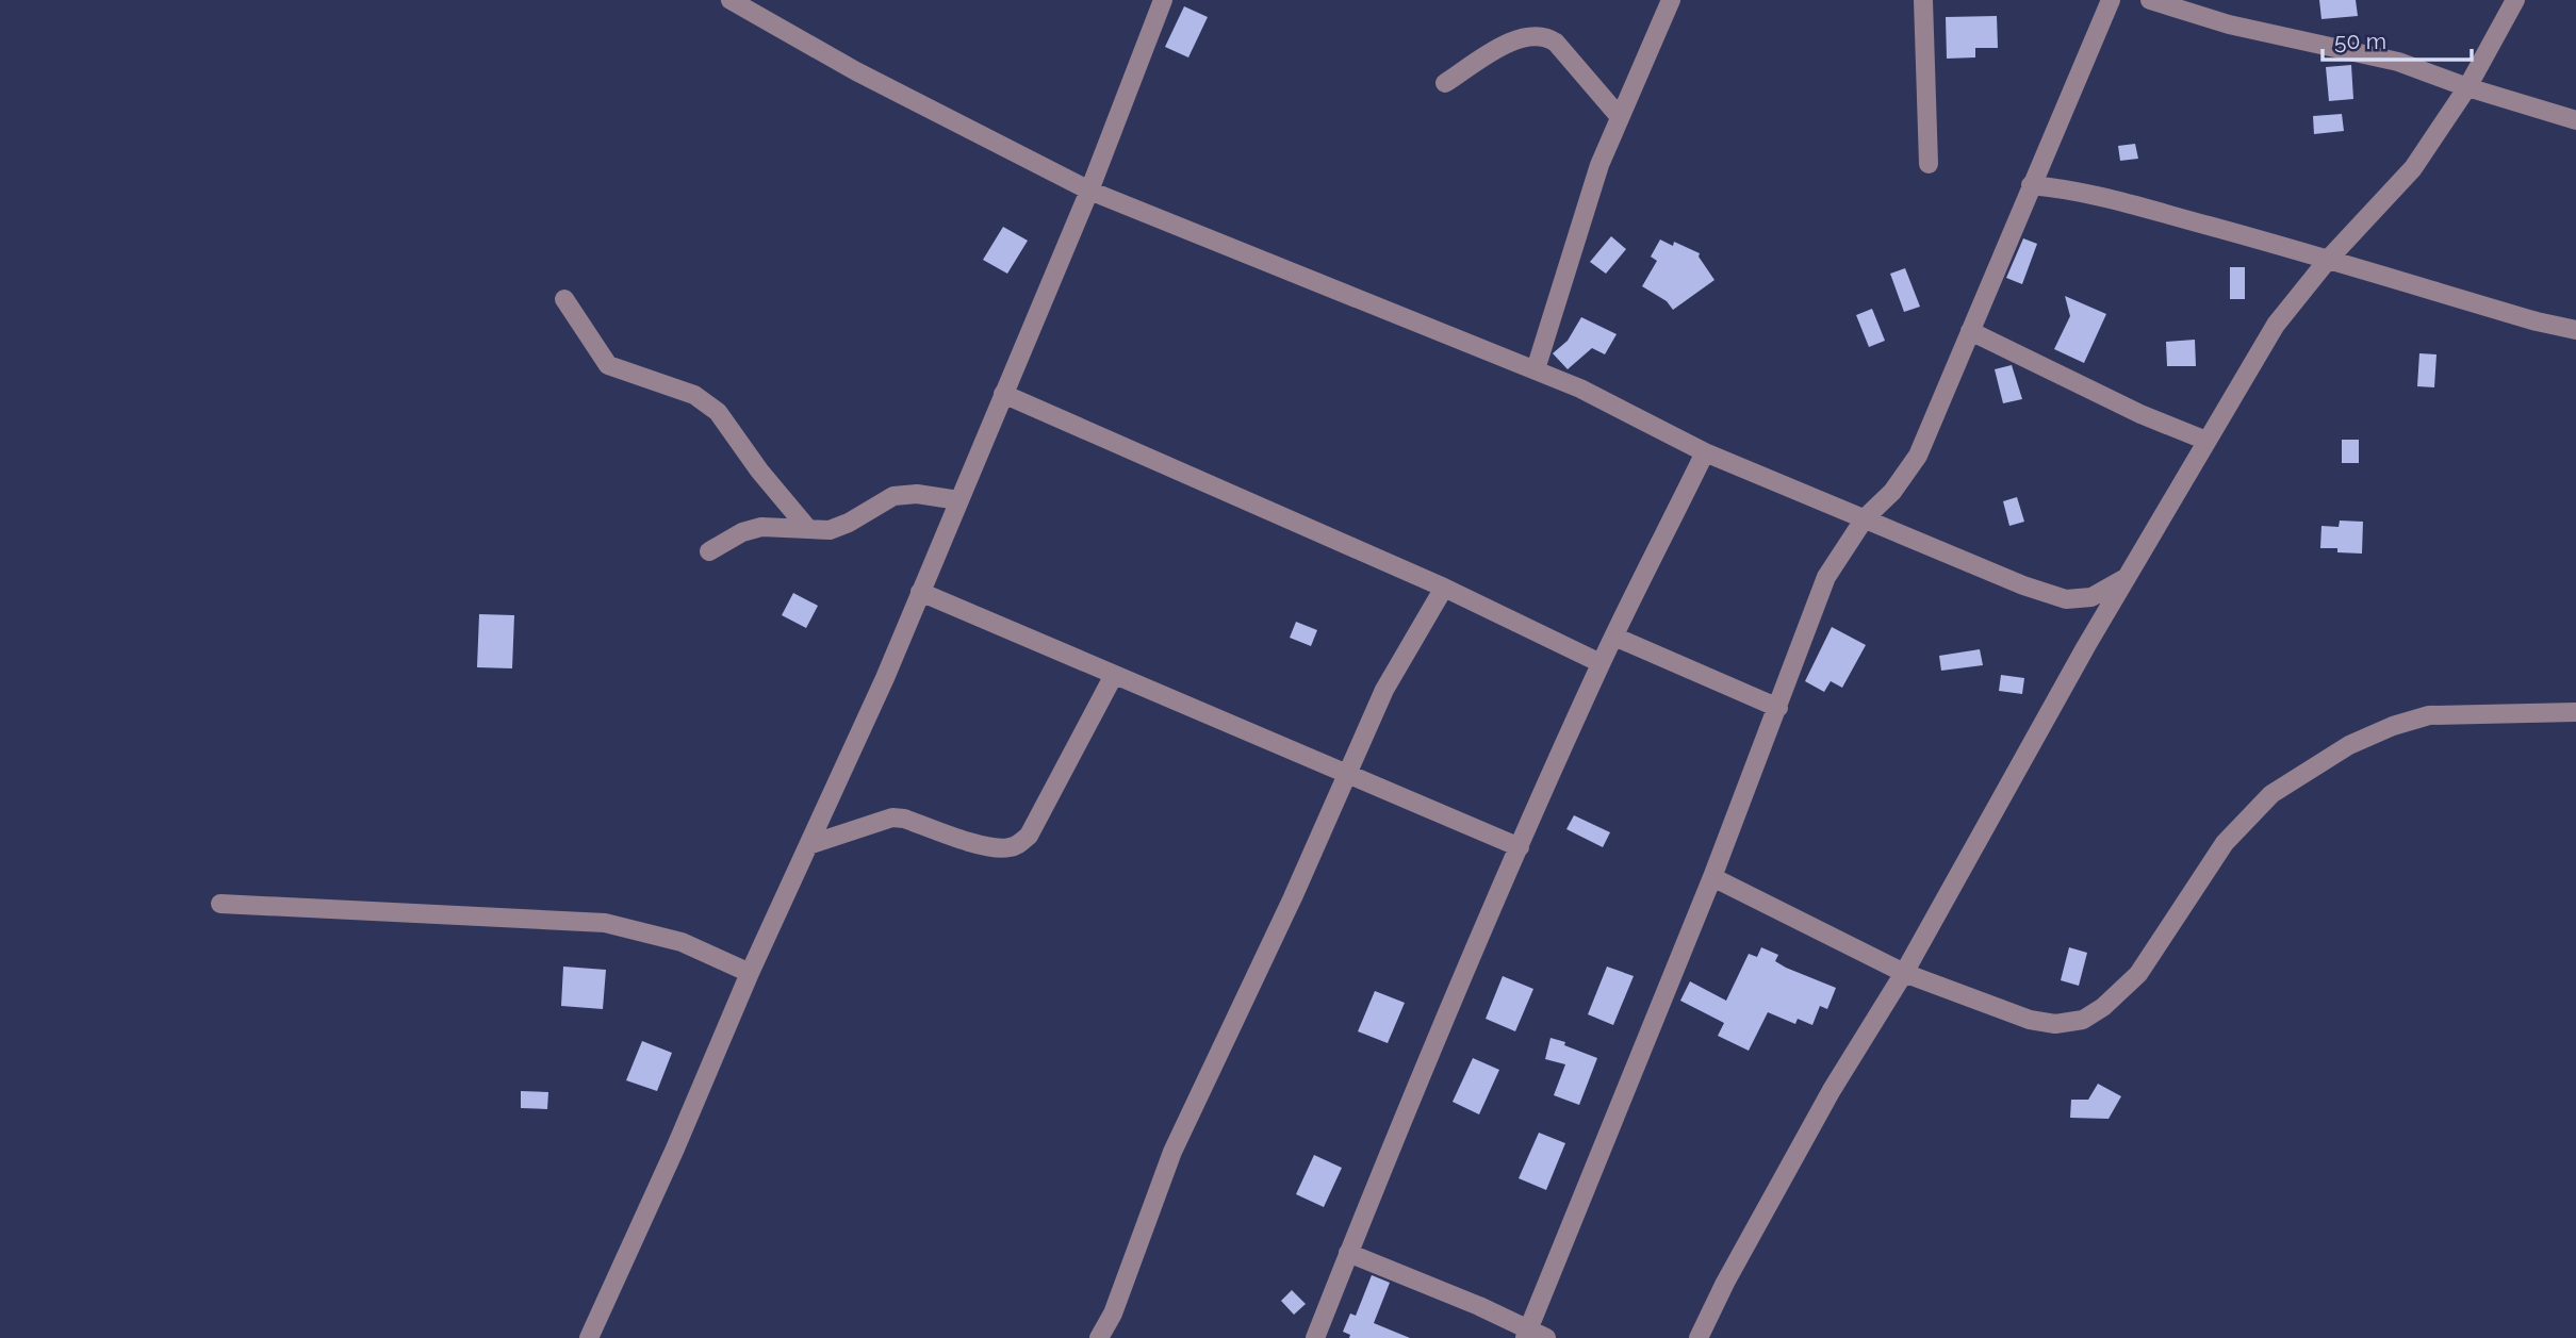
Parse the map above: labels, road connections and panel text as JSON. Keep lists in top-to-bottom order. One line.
{"scale_bar":"50 m"}
